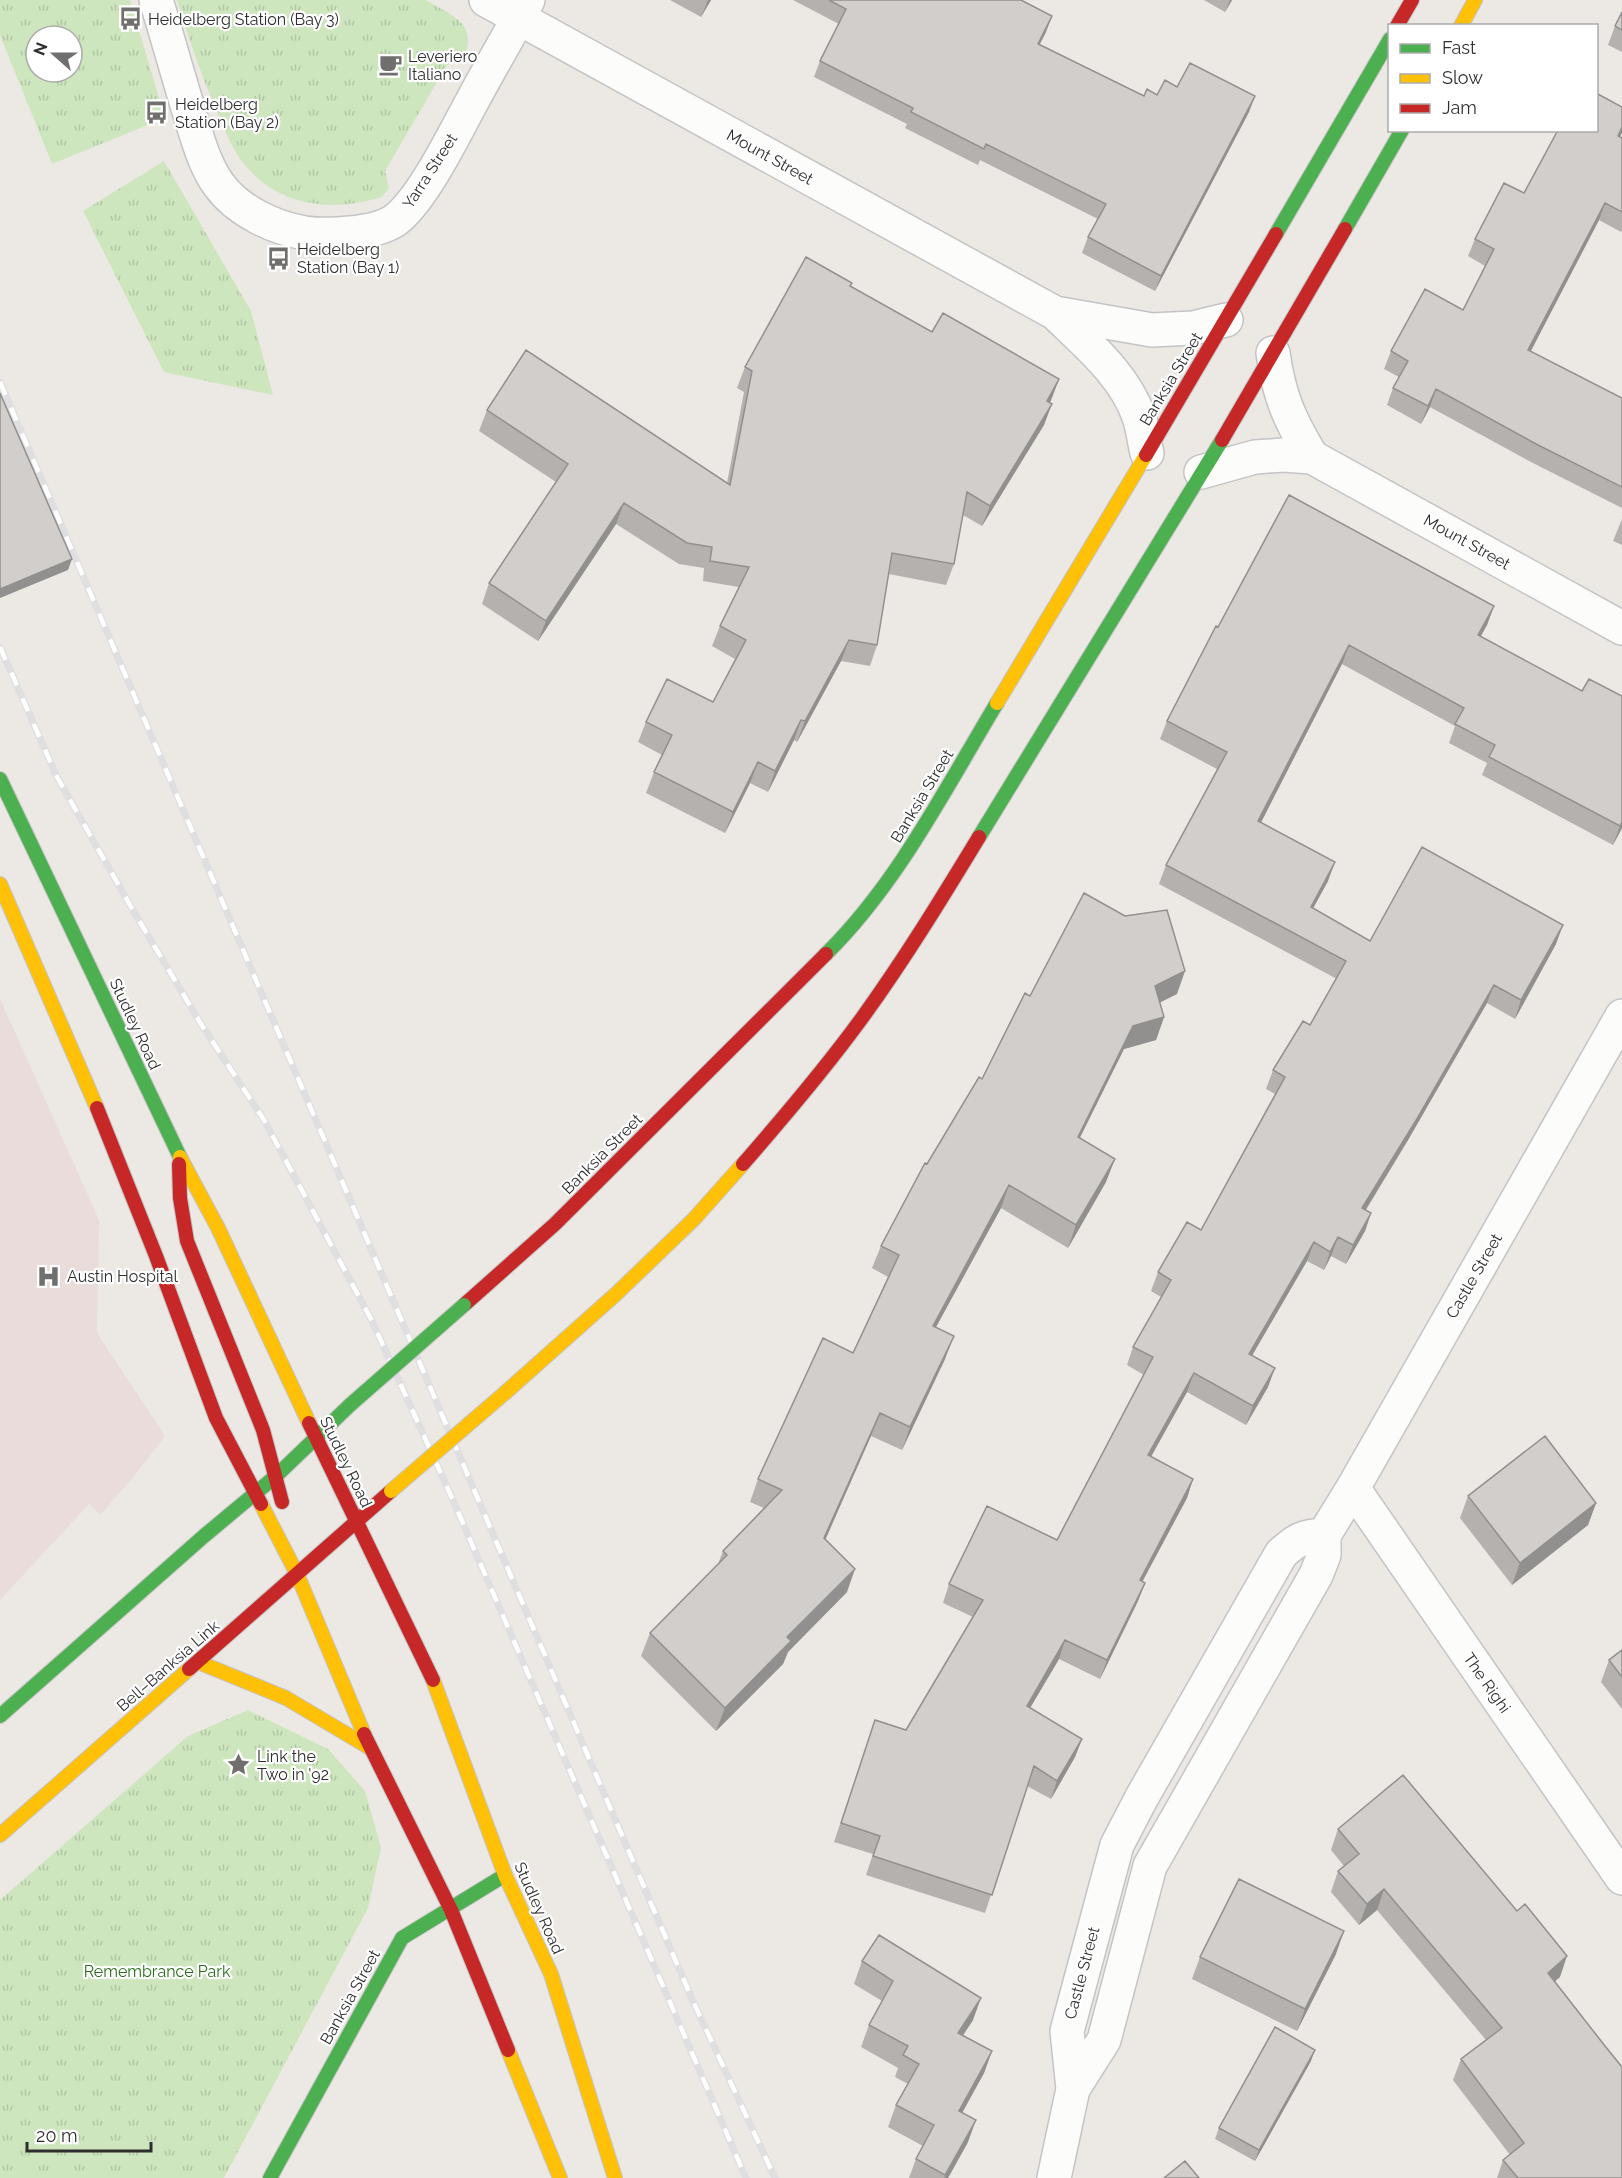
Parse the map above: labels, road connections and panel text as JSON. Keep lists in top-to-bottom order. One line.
{"streets":{"main road":["Banksia Street","Studley Road","Bell–Banksia Link"],"street":["Mount Street","Yarra Street","Castle Street","The Righi"]},"crossings":[["Mount Street","Yarra Street"],["Mount Street","Banksia Street"],["Banksia Street","Studley Road"],["Studley Road","Bell–Banksia Link"],["Castle Street","The Righi"]],"parks":["Remembrance Park"],"places":{"bus stop":["Heidelberg Station (Bay 3)","Heidelberg Station (Bay 2)","Heidelberg Station (Bay 1)"],"cafe":["Leveriero Italiano"],"hospital":["Austin Hospital"],"place":["Link the Two in '92"]},"legend":["Fast","Slow","Jam"],"scale_bar":"20 m","north":"left"}
